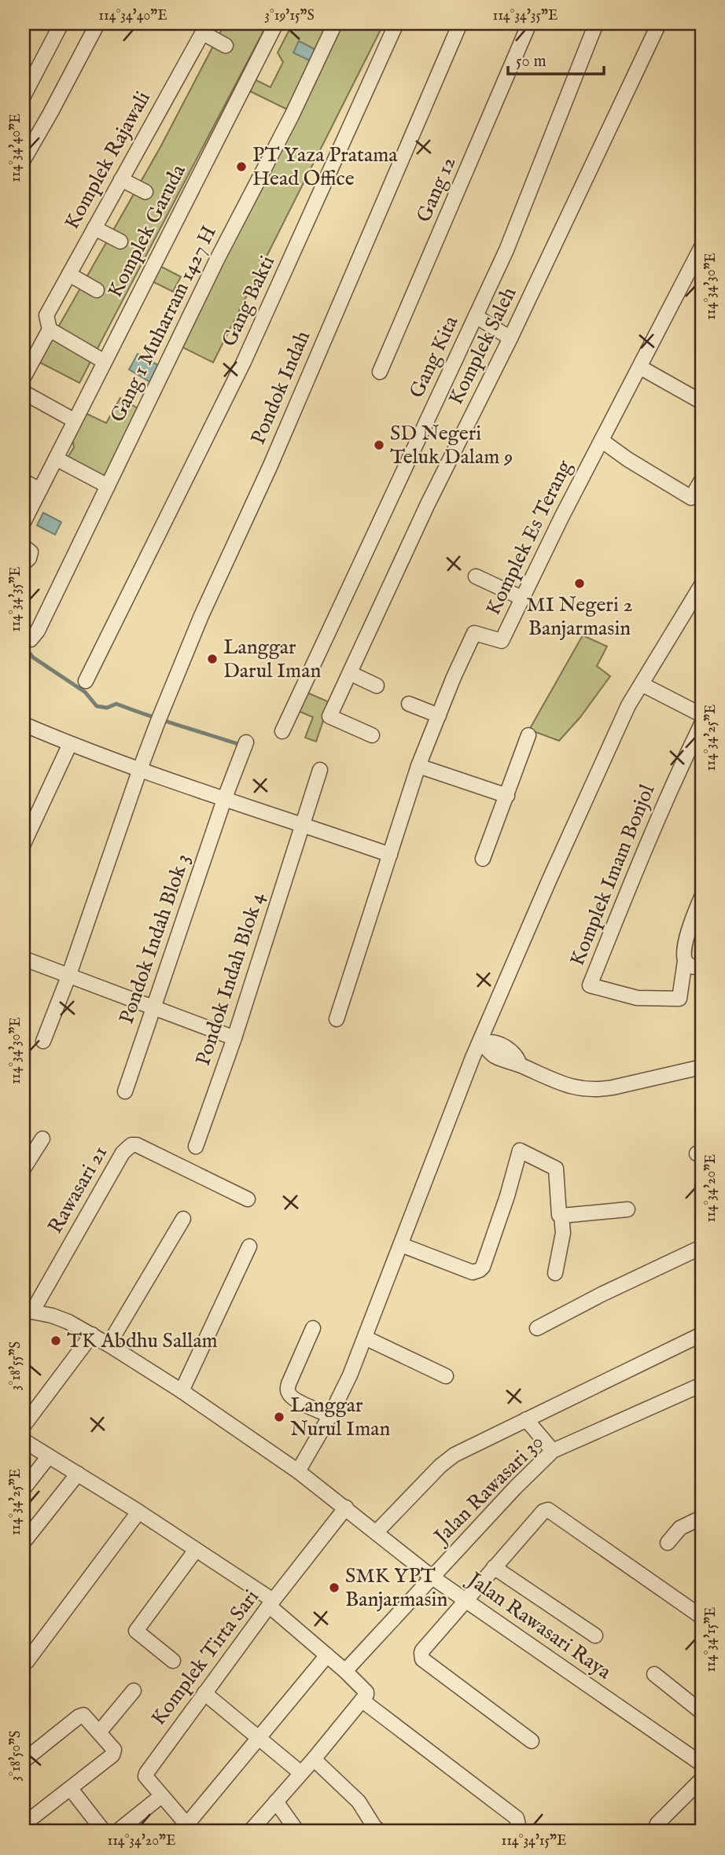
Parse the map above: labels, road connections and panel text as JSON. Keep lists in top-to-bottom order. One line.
{"streets":{"street":["Komplek Rajawali","Gang 12","Komplek Garuda","Gang Bakti","Gang 1 Muharram 1427 H","Komplek Saleh","Gang Kita","Pondok Indah","Komplek Es Terang","Komplek Imam Bonjol","Pondok Indah Blok 3","Pondok Indah Blok 4","Rawasari 21","Jalan Rawasari 30","Jalan Rawasari Raya","Komplek Tirta Sari"]},"crossings":[["Rawasari 21","Jalan Rawasari Raya"],["Jalan Rawasari 30","Jalan Rawasari Raya"],["Jalan Rawasari Raya","Komplek Tirta Sari"]],"places":["PT Yaza Pratama Head Office","SD Negeri Teluk Dalam 9","MI Negeri 2 Banjarmasin","Langgar Darul Iman","TK Abdhu Sallam","Langgar Nurul Iman","SMK YPT Banjarmasin"],"scale_bar":"50 m","coordinates":["114°34'40\"E","3°19'15\"S","114°34'35\"E","114°34'30\"E","114°34'25\"E","114°34'20\"E","3°18'55\"S","114°34'15\"E","3°18'50\"S"]}
